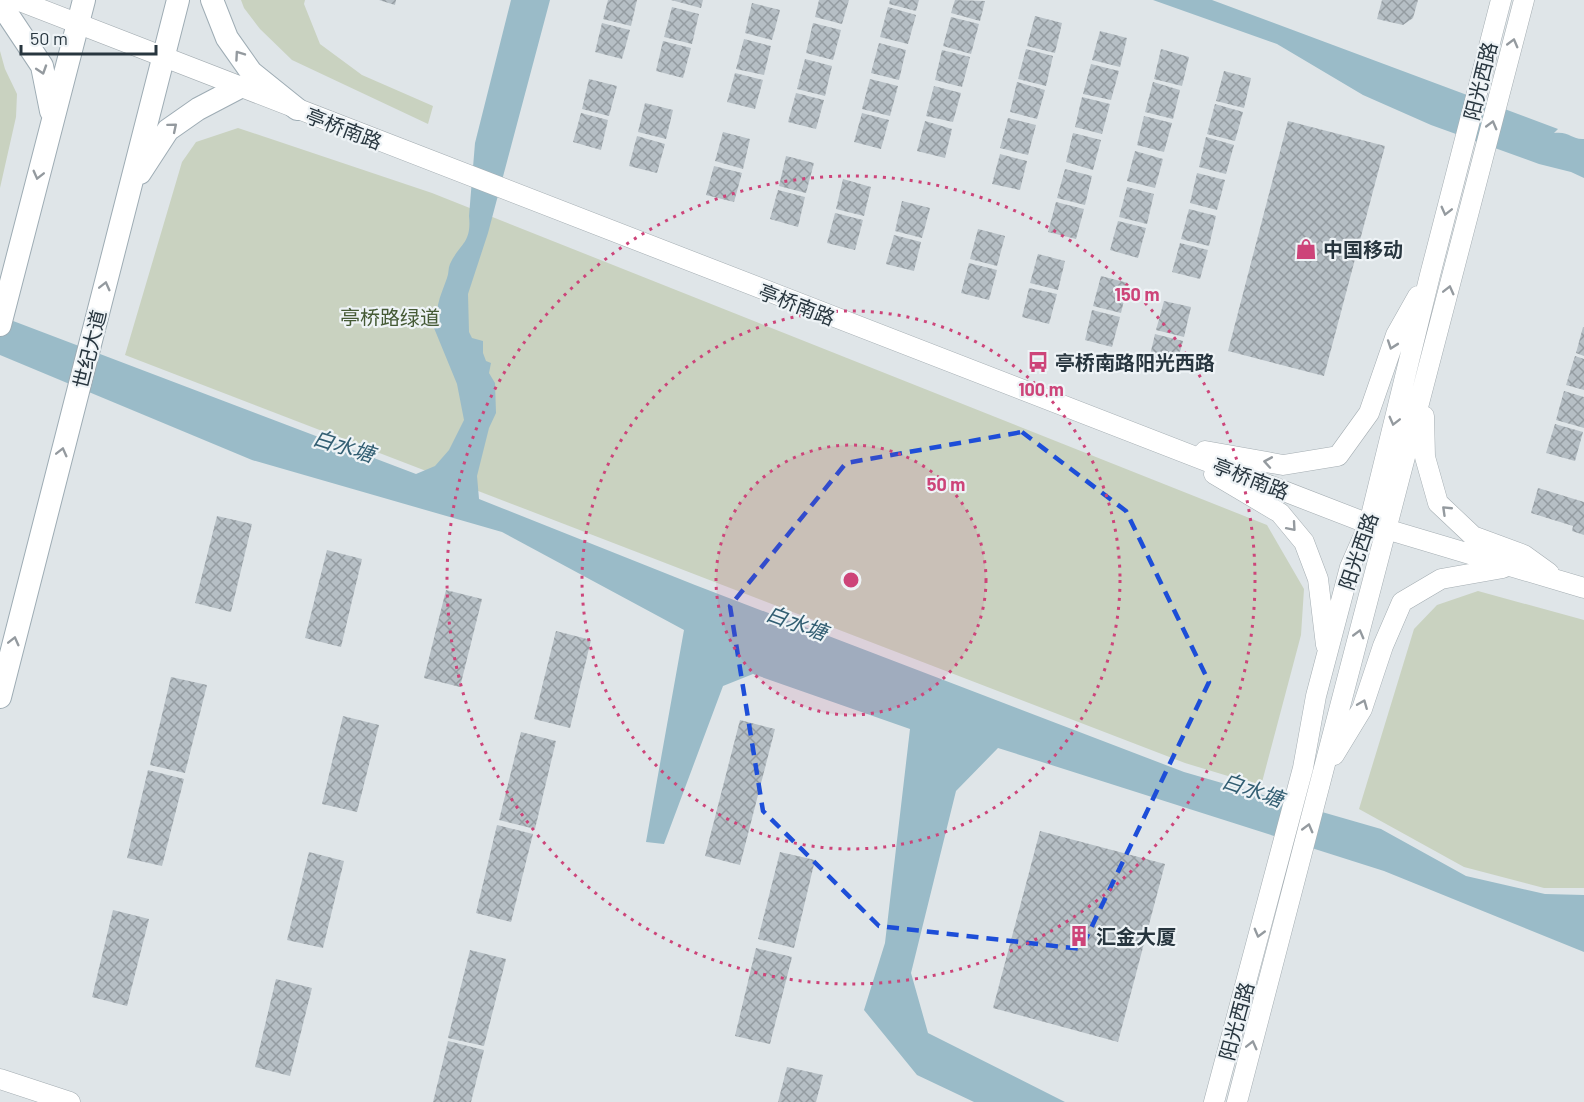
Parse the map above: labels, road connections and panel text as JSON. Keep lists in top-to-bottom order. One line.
{"streets":{"main road":["世纪大道"],"street":["阳光西路","亭桥南路"]},"crossings":[["阳光西路","亭桥南路"],["亭桥南路","世纪大道"]],"one_way":["世纪大道"],"water":["白水塘"],"parks":["亭桥路绿道"],"places":{"shop":["中国移动"],"bus stop":["亭桥南路阳光西路"],"building":["汇金大厦"]},"scale_bar":"50 m","rings":["150 m","100 m","50 m"]}
